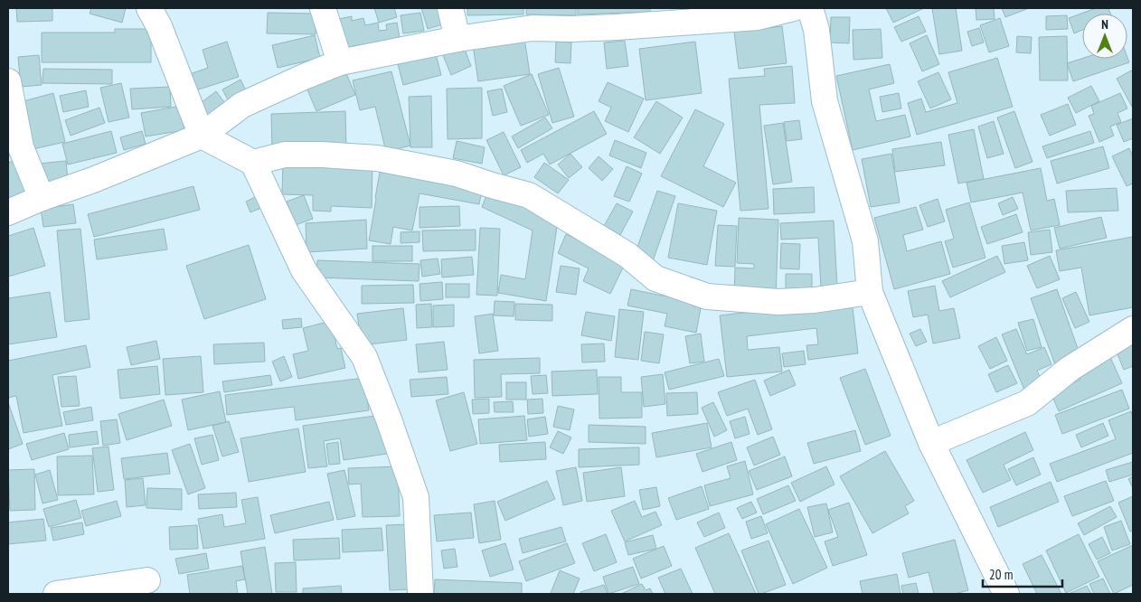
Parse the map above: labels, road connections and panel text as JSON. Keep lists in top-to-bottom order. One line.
{"scale_bar":"20 m","north":"top"}
